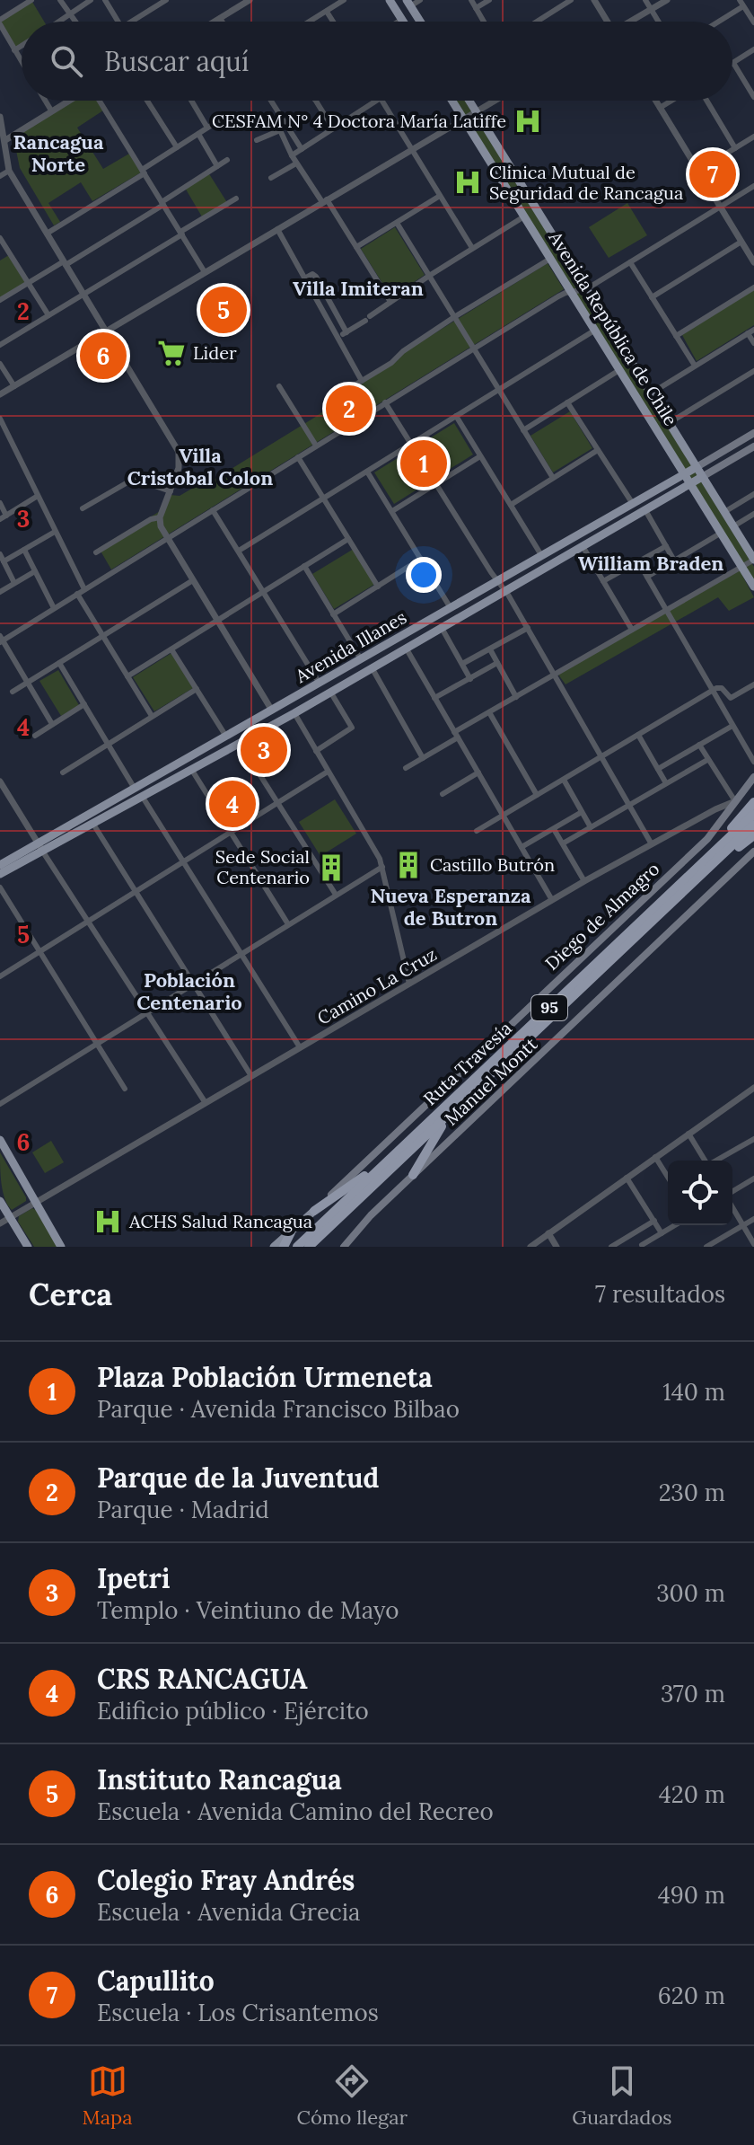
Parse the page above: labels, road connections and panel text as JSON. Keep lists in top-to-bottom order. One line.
{"streets":{"highway":["95","Ruta Travesía"],"main road":["Avenida República de Chile","Avenida Illanes","Diego de Almagro","Manuel Montt"],"street":["Camino La Cruz"]},"crossings":[["Avenida República de Chile","Avenida Illanes"],["Diego de Almagro","Camino La Cruz"]],"districts":["Rancagua Norte","Villa Imiteran","Villa Cristobal Colon","William Braden","Nueva Esperanza de Butron","Población Centenario"],"places":{"hospital":["CESFAM N° 4 Doctora María Latiffe","Clinica Mutual de Seguridad de Rancagua","ACHS Salud Rancagua"],"supermarket":["Lider"],"building":["Castillo Butrón","Sede Social Centenario"]},"page":{"search":"Buscar aquí","pins":["7","5","6","2","1","3","4"],"heading":["Cerca","7 resultados"],"list":[{"mark":"1","name":"Plaza Población Urmeneta","note":"Parque · Avenida Francisco Bilbao","value":"140 m"},{"mark":"2","name":"Parque de la Juventud","note":"Parque · Madrid","value":"230 m"},{"mark":"3","name":"Ipetri","note":"Templo · Veintiuno de Mayo","value":"300 m"},{"mark":"4","name":"CRS RANCAGUA","note":"Edificio público · Ejército","value":"370 m"},{"mark":"5","name":"Instituto Rancagua","note":"Escuela · Avenida Camino del Recreo","value":"420 m"},{"mark":"6","name":"Colegio Fray Andrés","note":"Escuela · Avenida Grecia","value":"490 m"},{"mark":"7","name":"Capullito","note":"Escuela · Los Crisantemos","value":"620 m"}],"nav":["Mapa","Cómo llegar","Guardados"]},"grid":{"rows":["2","3","4","5","6"]}}
